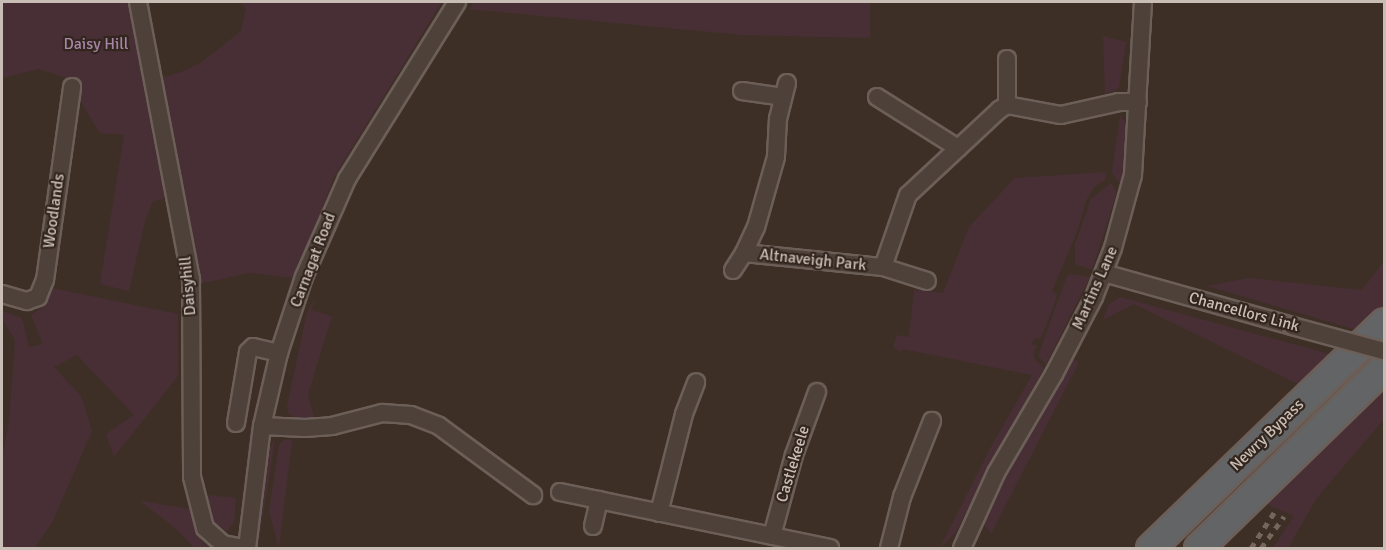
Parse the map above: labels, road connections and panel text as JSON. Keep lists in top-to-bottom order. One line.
{"streets":{"highway":["Newry Bypass"],"street":["Woodlands","Carnagat Road","Altnaveigh Park","Daisyhill","Martins Lane","Chancellors Link","Castlekeele"]},"crossings":[["Carnagat Road","Daisyhill"],["Martins Lane","Chancellors Link"]],"parks":["Daisy Hill"]}
